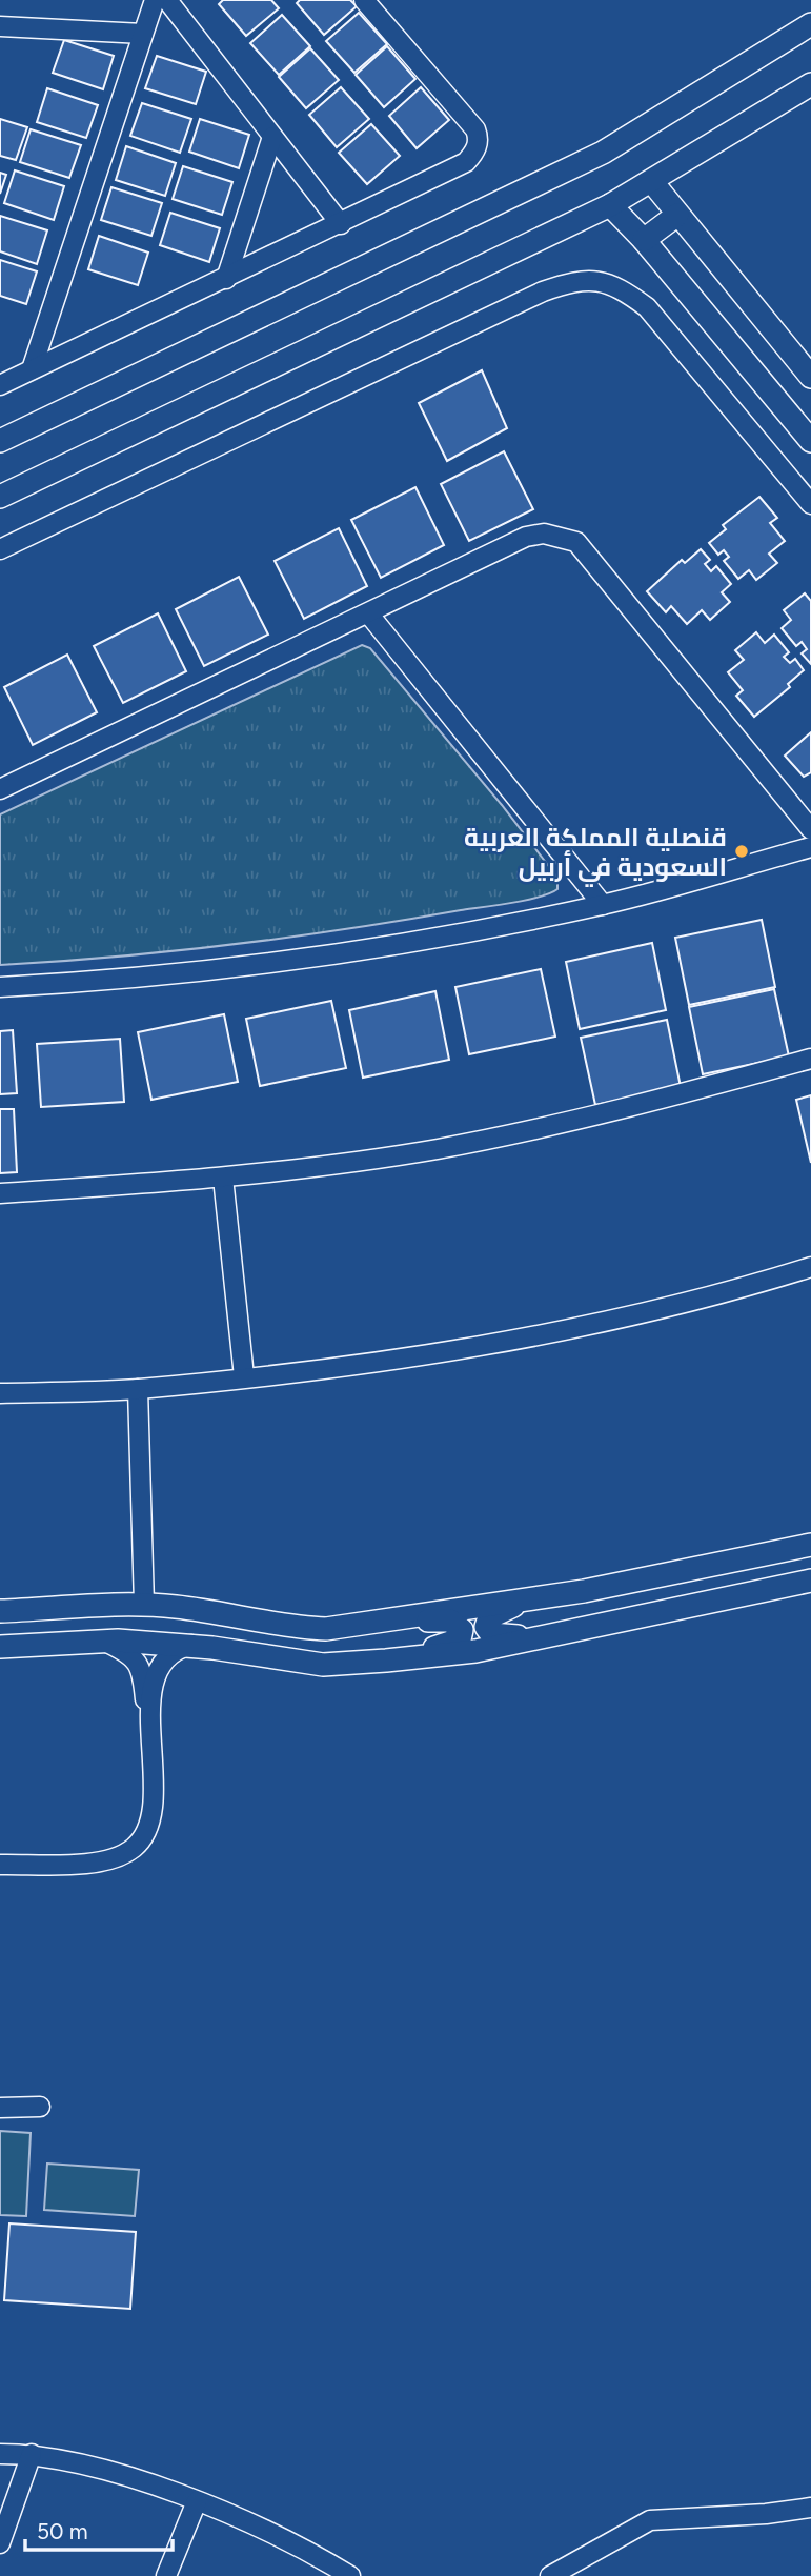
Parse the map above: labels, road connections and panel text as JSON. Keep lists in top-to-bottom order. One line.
{"places":["قنصلية المملكة العربية السعودية في أربيل"],"scale_bar":"50 m"}
